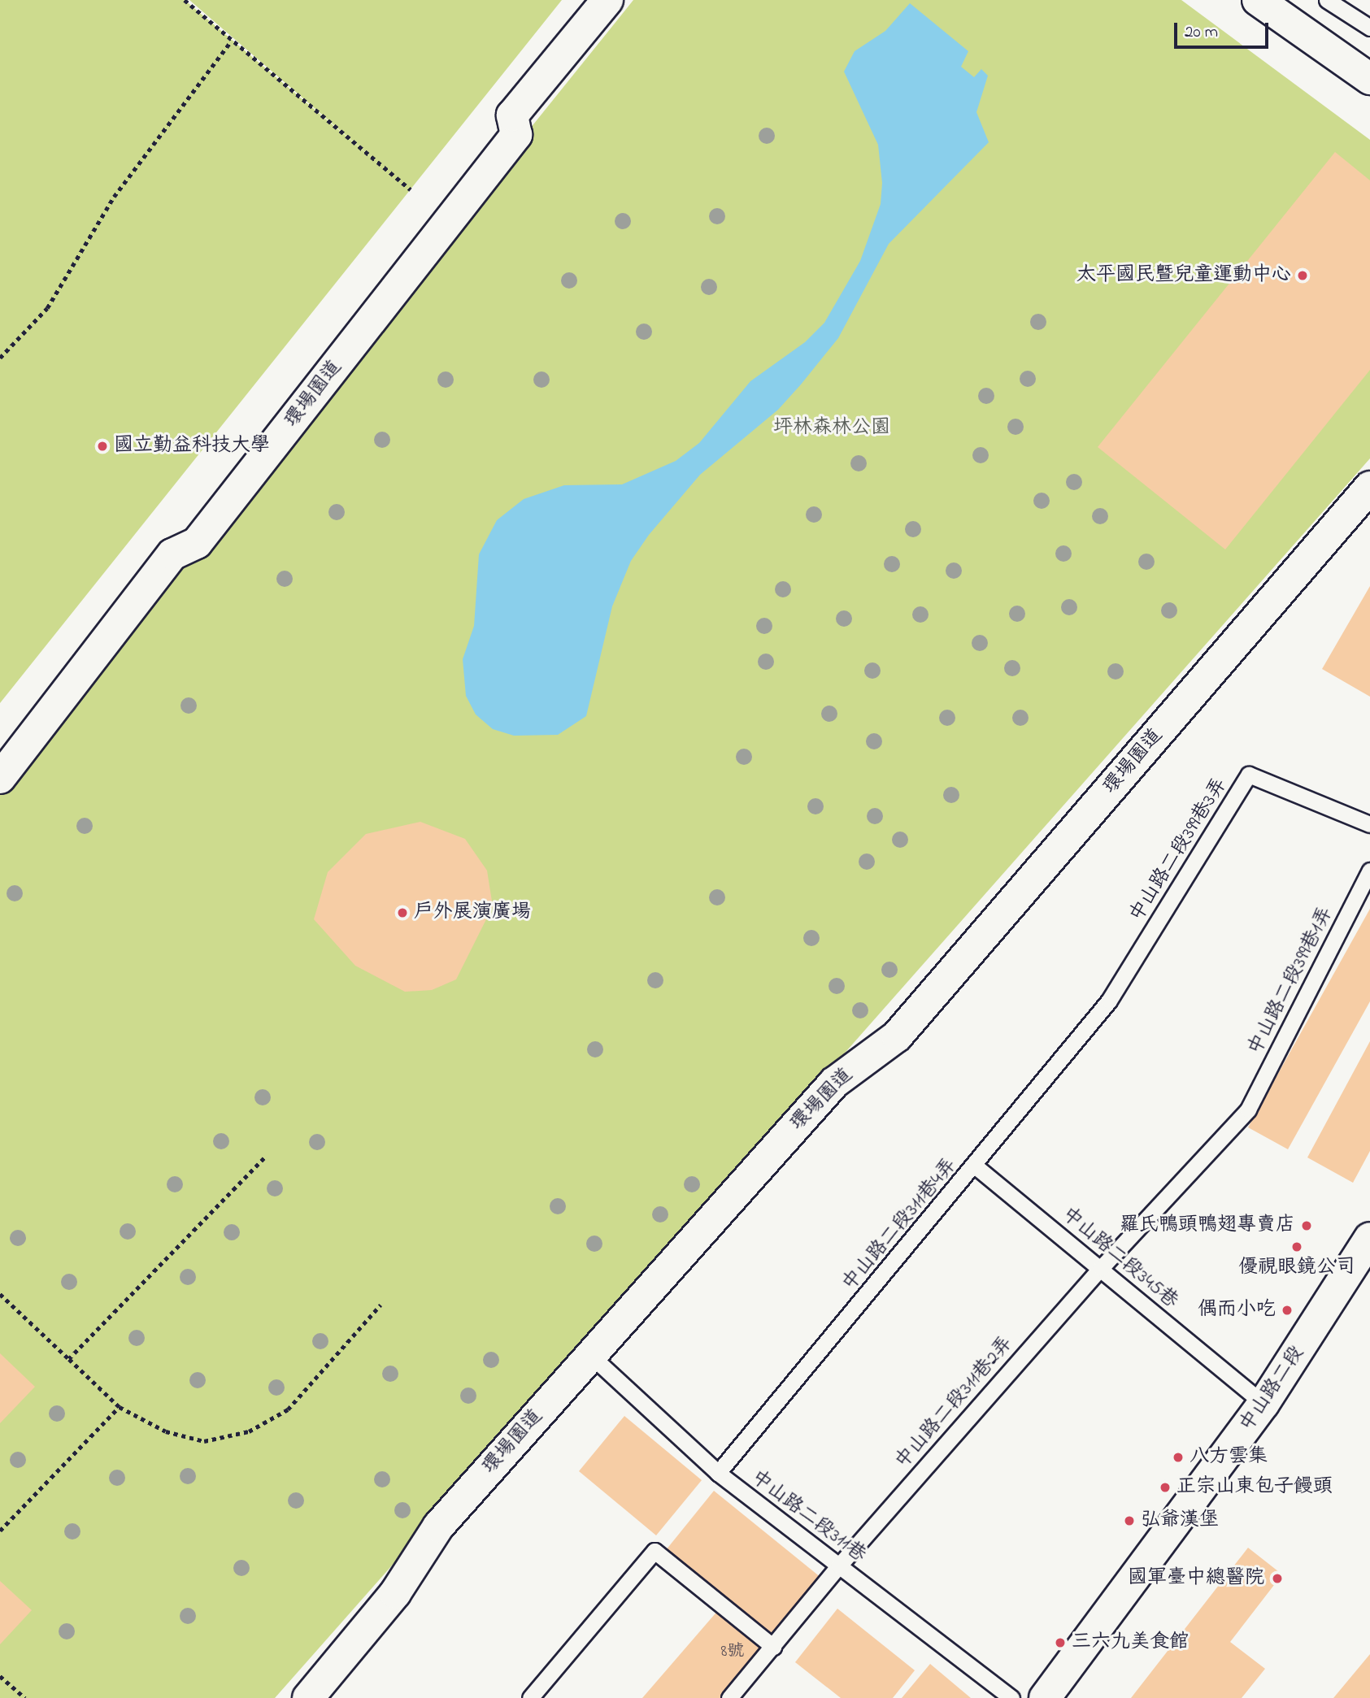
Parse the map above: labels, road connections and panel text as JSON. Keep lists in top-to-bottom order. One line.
{"streets":{"street":["環場園道","中山路二段"],"lane":["中山路二段399巷3弄","中山路二段399巷1弄","中山路二段311巷4弄","中山路二段345巷","中山路二段311巷2弄","中山路二段311巷"]},"crossings":[["環場園道","中山路二段311巷"],["中山路二段399巷3弄","中山路二段311巷4弄"],["中山路二段399巷1弄","中山路二段345巷"],["中山路二段399巷1弄","中山路二段311巷2弄"],["中山路二段311巷4弄","中山路二段345巷"],["中山路二段311巷4弄","中山路二段311巷"],["中山路二段345巷","中山路二段"],["中山路二段345巷","中山路二段311巷2弄"],["中山路二段311巷2弄","中山路二段311巷"]],"parks":["坪林森林公園"],"places":["太平國民暨兒童運動中心","國立勤益科技大學","戶外展演廣場","羅氏鴨頭鴨翅專賣店","優視眼鏡公司","偶而小吃","八方雲集","正宗山東包子饅頭","弘爺漢堡","國軍臺中總醫院","三六九美食館"],"house_numbers":["8號"],"scale_bar":"20 m"}
